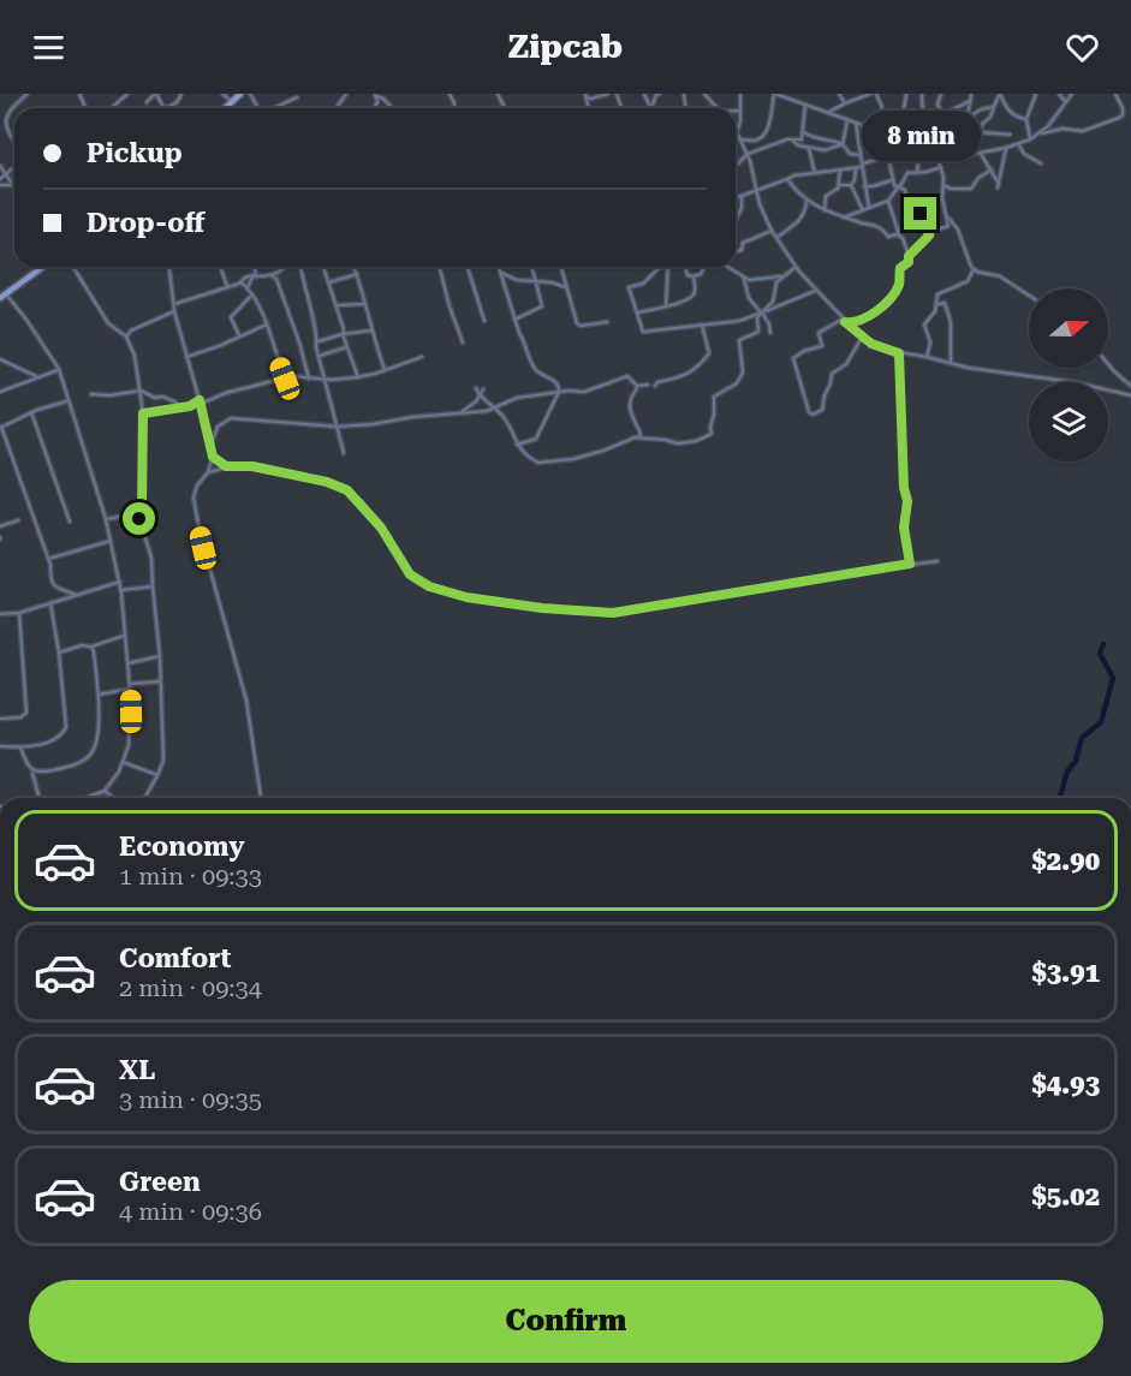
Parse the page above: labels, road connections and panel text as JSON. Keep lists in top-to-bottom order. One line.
{"north":"right","page":{"header":"Zipcab","banner":["Pickup","Drop-off"],"bubble":"8 min","list":[{"name":"Economy","note":"1 min · 09:33","value":"$2.90"},{"name":"Comfort","note":"2 min · 09:34","value":"$3.91"},{"name":"XL","note":"3 min · 09:35","value":"$4.93"},{"name":"Green","note":"4 min · 09:36","value":"$5.02"}],"buttons":"Confirm"}}
